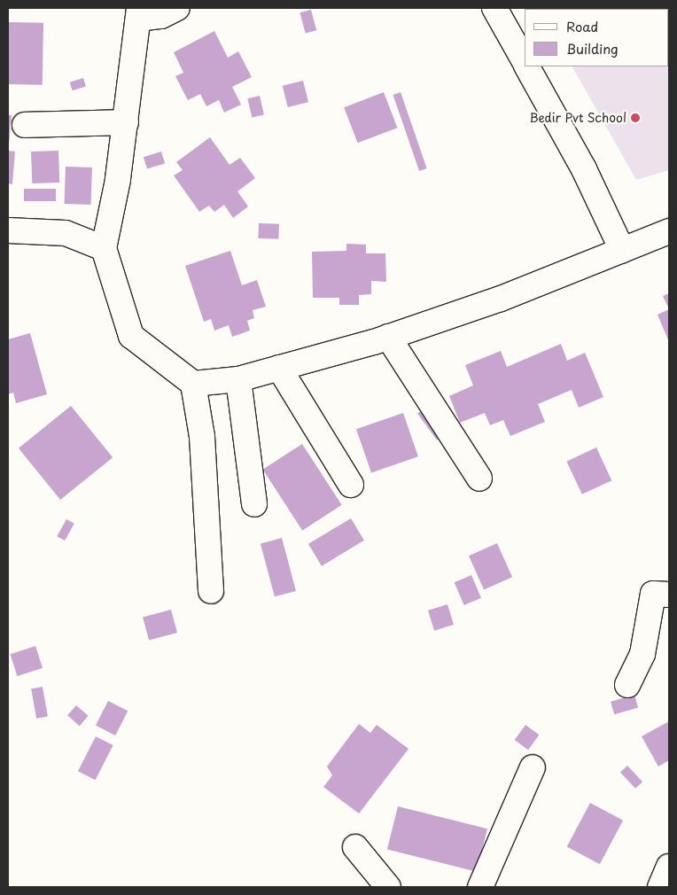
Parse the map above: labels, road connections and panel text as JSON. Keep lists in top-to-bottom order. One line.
{"places":["Bedir Pvt School"],"legend":["Road","Building"]}
